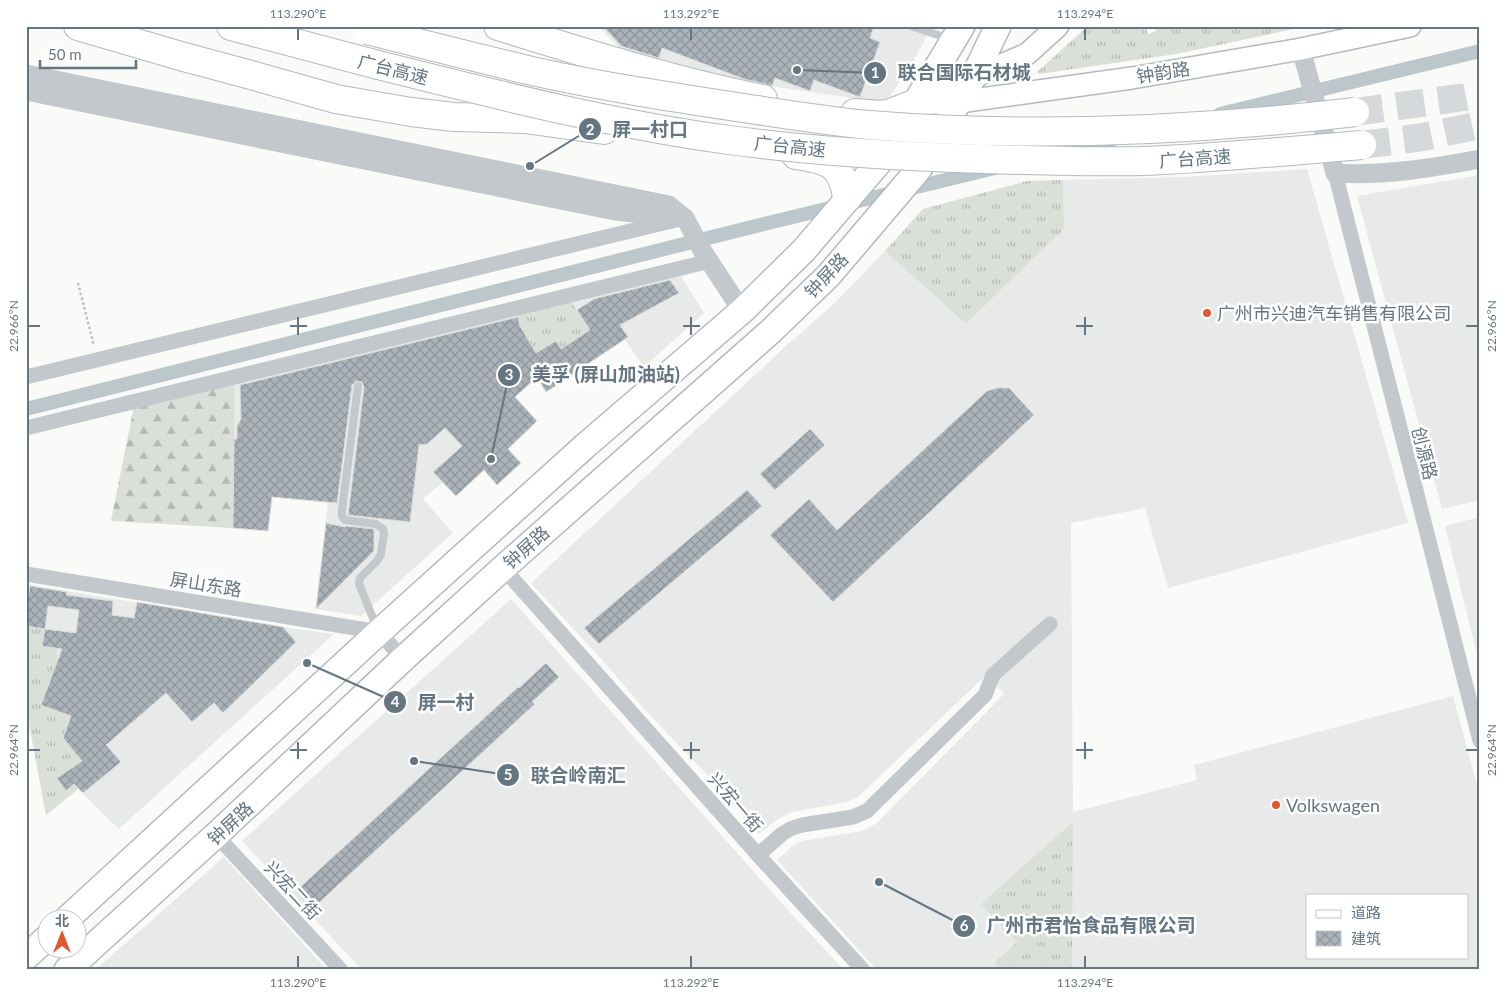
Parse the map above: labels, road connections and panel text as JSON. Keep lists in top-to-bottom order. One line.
{"streets":{"highway":["广台高速","钟屏路"],"main road":["钟韵路"],"street":["创源路","屏山东路","兴宏一街","兴宏二街"]},"crossings":[["钟韵路","钟屏路"],["钟屏路","屏山东路"],["钟屏路","兴宏一街"],["钟屏路","兴宏二街"]],"places":["联合国际石材城","屏一村口","广州市兴迪汽车销售有限公司","美孚 (屏山加油站)","屏一村","联合岭南汇","Volkswagen","广州市君怡食品有限公司"],"legend":["道路","建筑"],"scale_bar":"50 m","north":"top","coordinates":["113.290°E","113.292°E","113.294°E","22.966°N","22.964°N"]}
